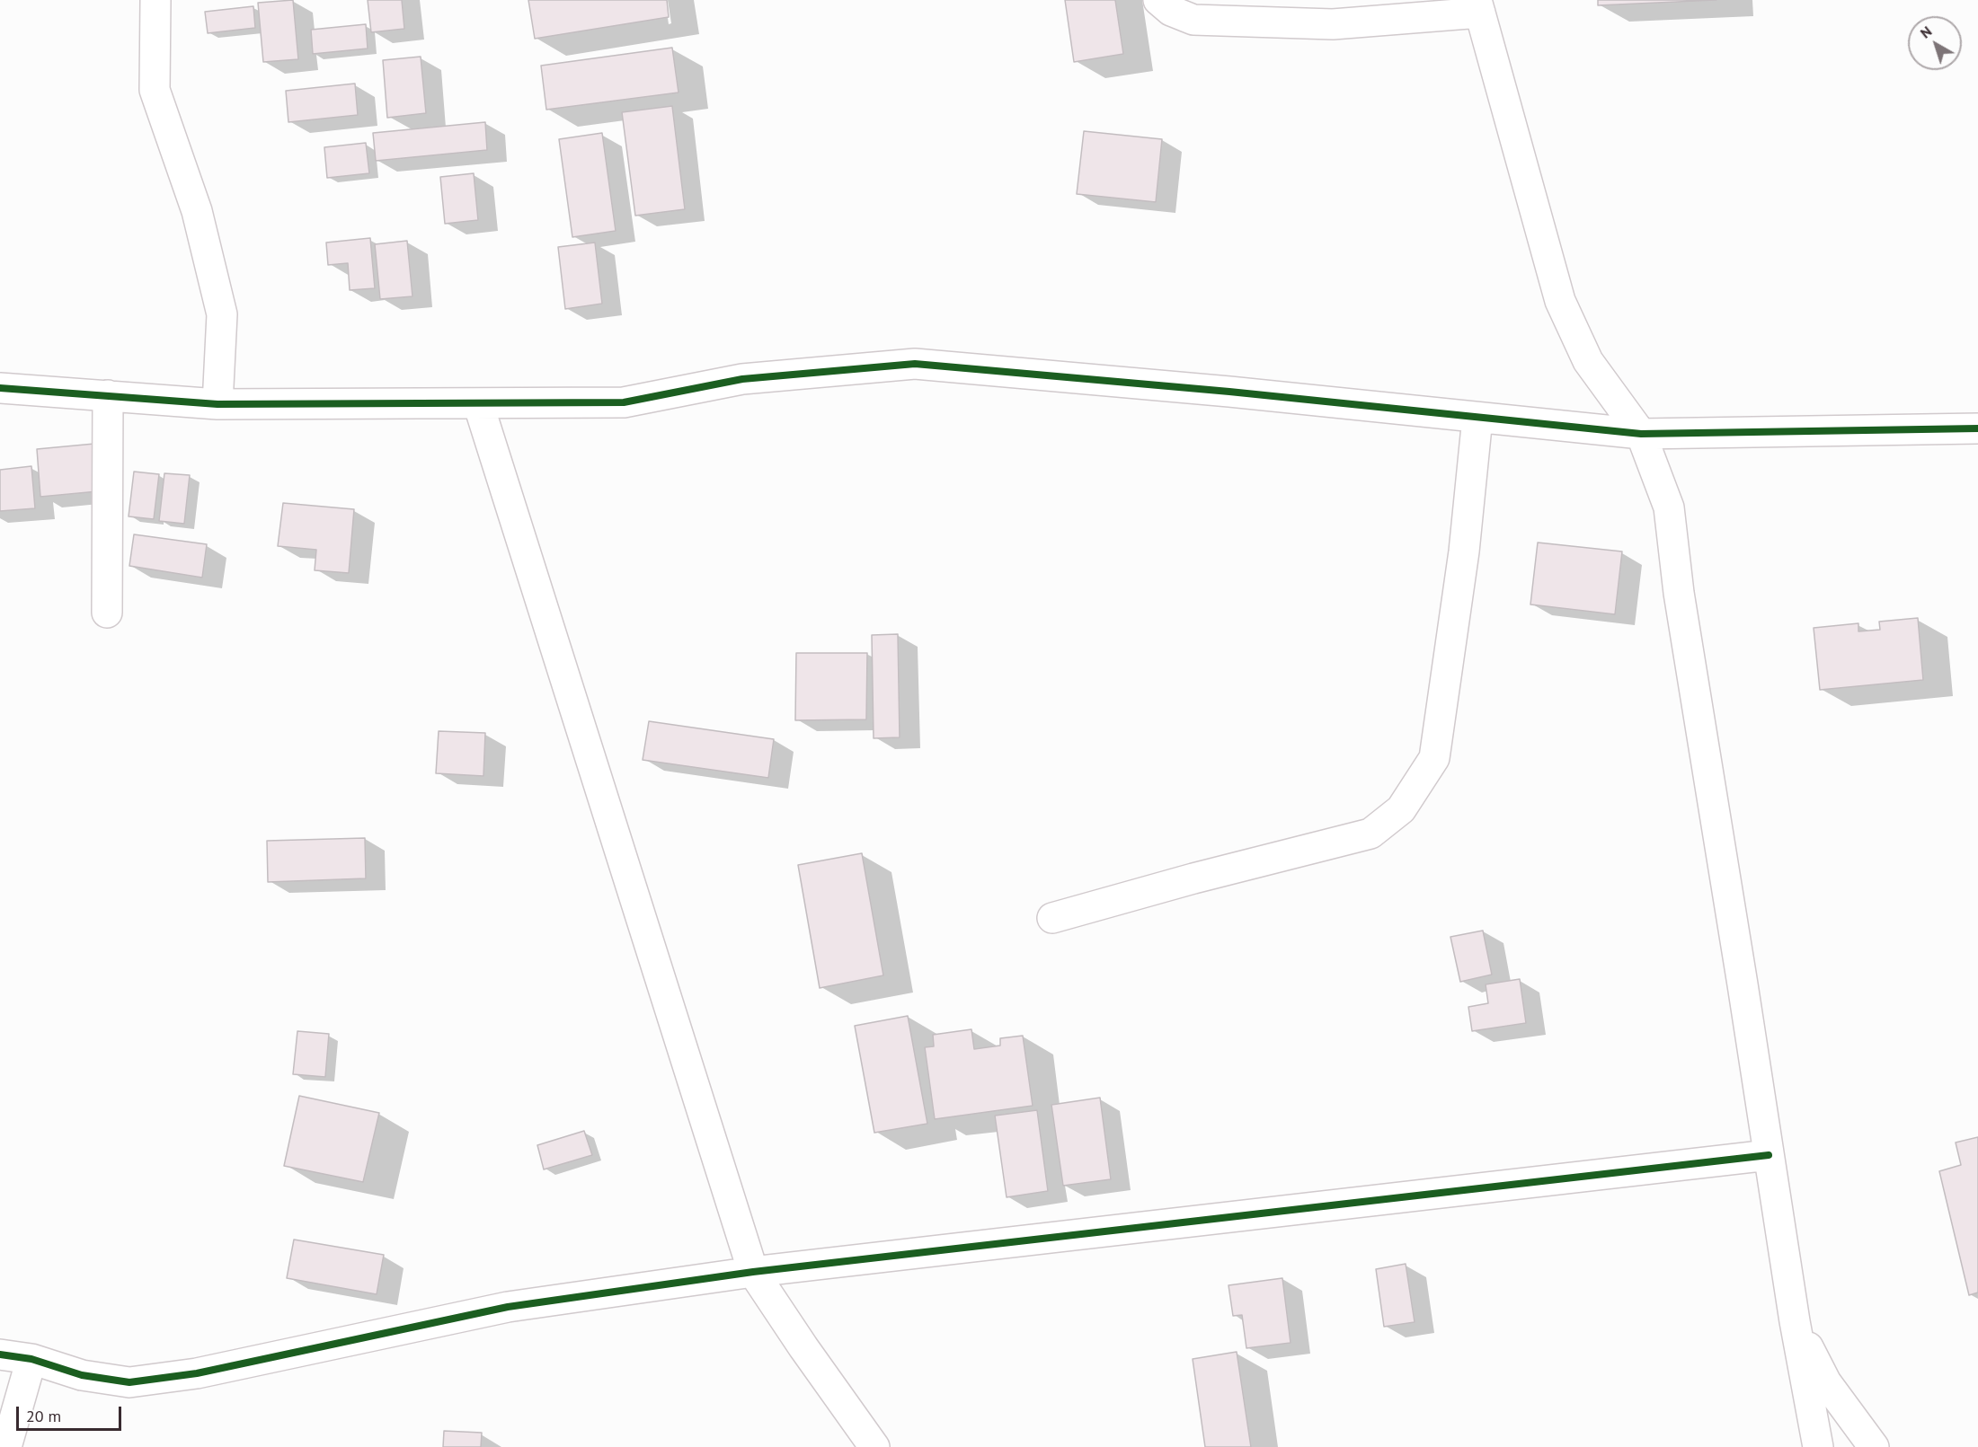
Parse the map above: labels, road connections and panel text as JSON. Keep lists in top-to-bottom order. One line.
{"scale_bar":"20 m","north":"top left"}
